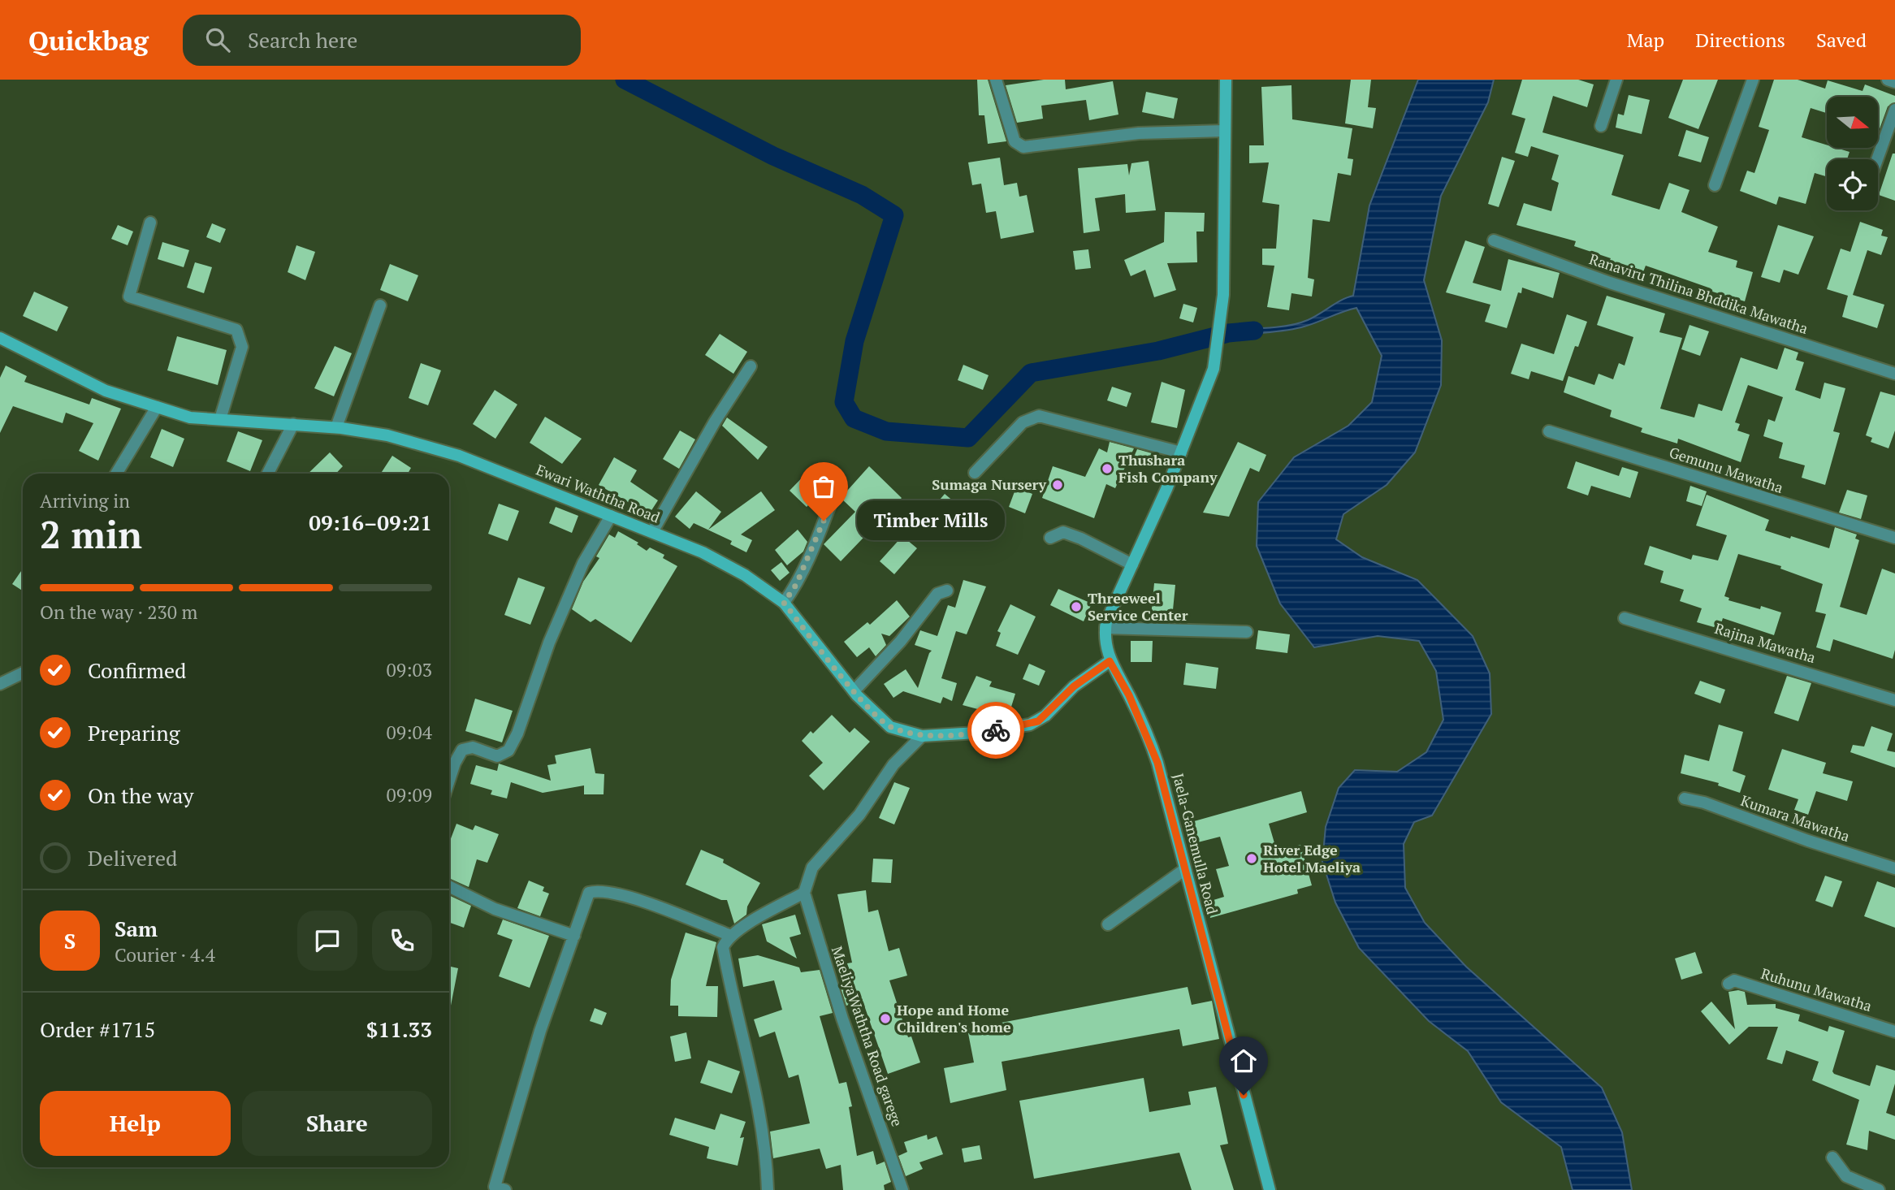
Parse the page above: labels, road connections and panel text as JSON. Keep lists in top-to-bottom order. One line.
{"streets":{"street":["Ranaviru Thilina Bhddika Mawatha","Gemunu Mawatha","Ewari Waththa Road","Rajina Mawatha","Kumara Mawatha","Jaela-Ganemulla Road","Ruhunu Mawatha","MaeliyaWaththa Road garege"]},"crossings":[["Ewari Waththa Road","Jaela-Ganemulla Road"]],"places":["Thushara Fish Company","Sumaga Nursery","Timber Mills","Threeweel Service Center","River Edge Hotel Maeliya","Hope and Home Children's home"],"north":"right","page":{"header":"Quickbag","search":"Search here","nav":["Map","Directions","Saved"],"heading":["2 min","Arriving in","09:16–09:21"],"panel":["Sam","Courier · 4.4","Order #1715","$11.33"],"bubble":"Timber Mills","bar":"On the way · 230 m","list":[["Confirmed","09:03"],["Preparing","09:04"],["On the way","09:09"],"Delivered"],"round":"S","buttons":["Help","Share"]}}
